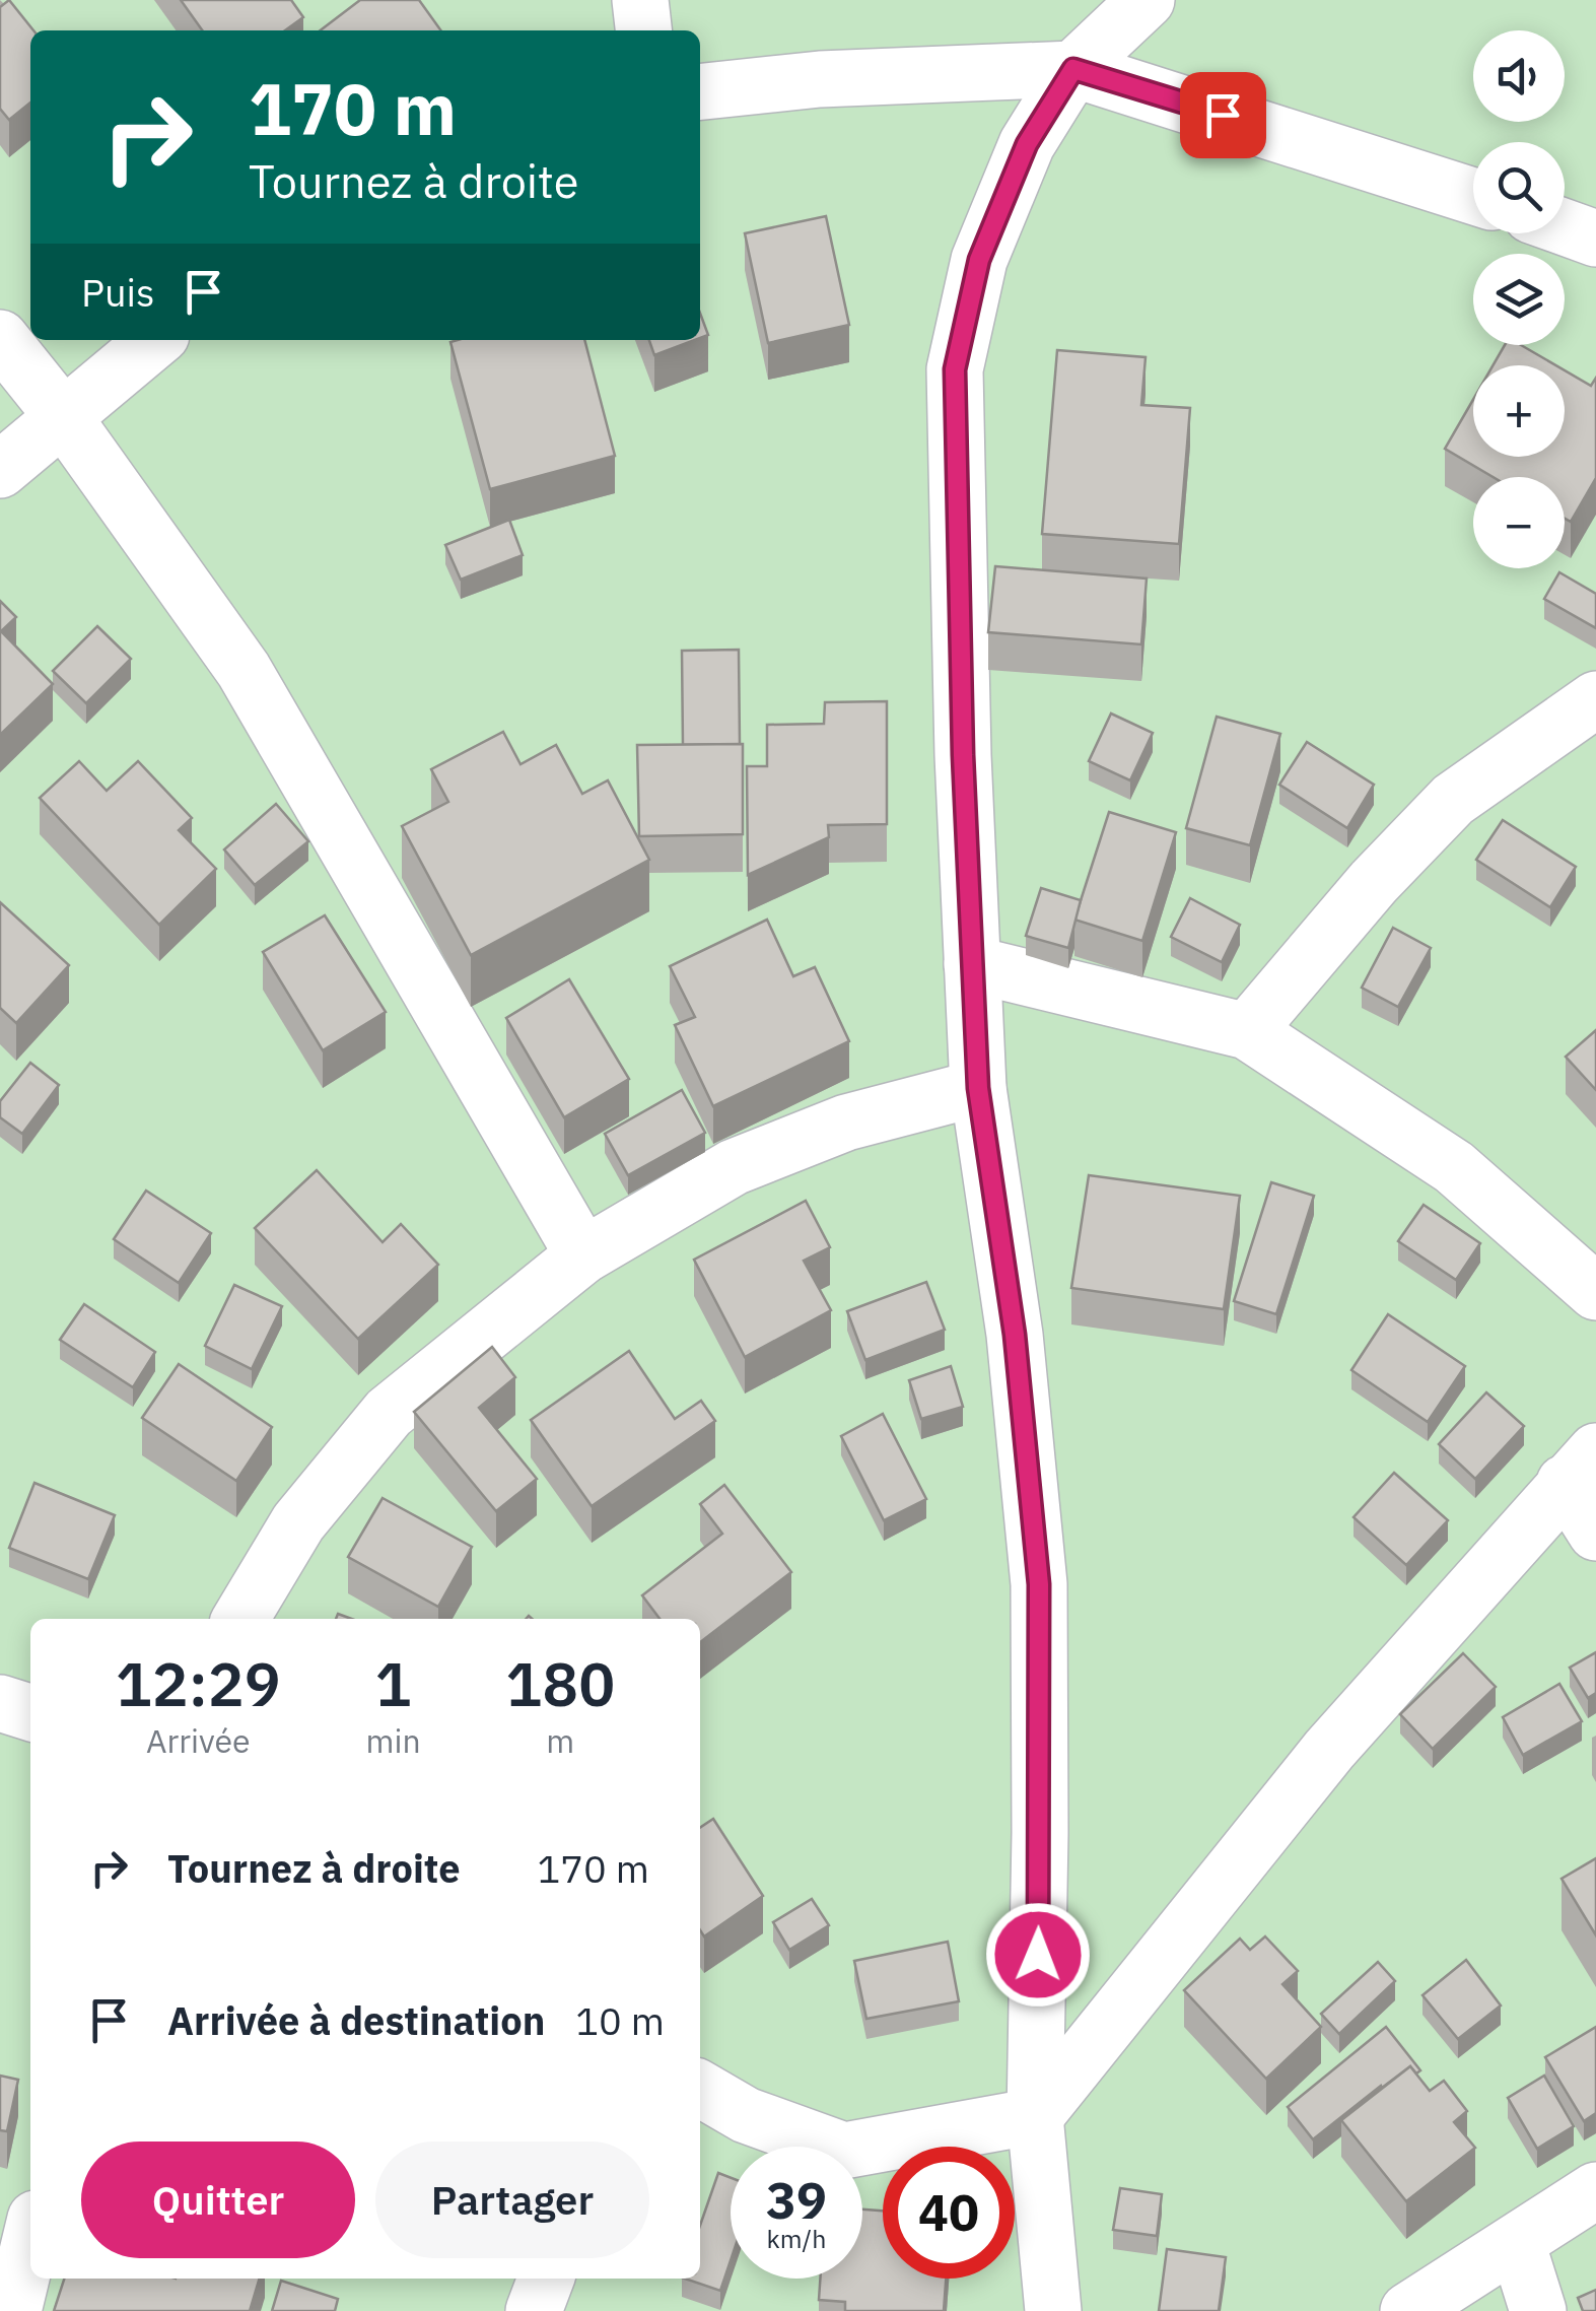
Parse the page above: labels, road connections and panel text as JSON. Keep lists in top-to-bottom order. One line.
{"page":{"map_buttons":["+","−"],"turn":["170 m","Tournez à droite"],"then":"Puis","eta":["12:29","Arrivée","1","min","180","m"],"list":[{"name":"Tournez à droite","value":"170 m"},{"name":"Arrivée à destination","value":"10 m"}],"buttons":["Quitter","Partager"],"speed":"39 km/h","limit":"40"}}
